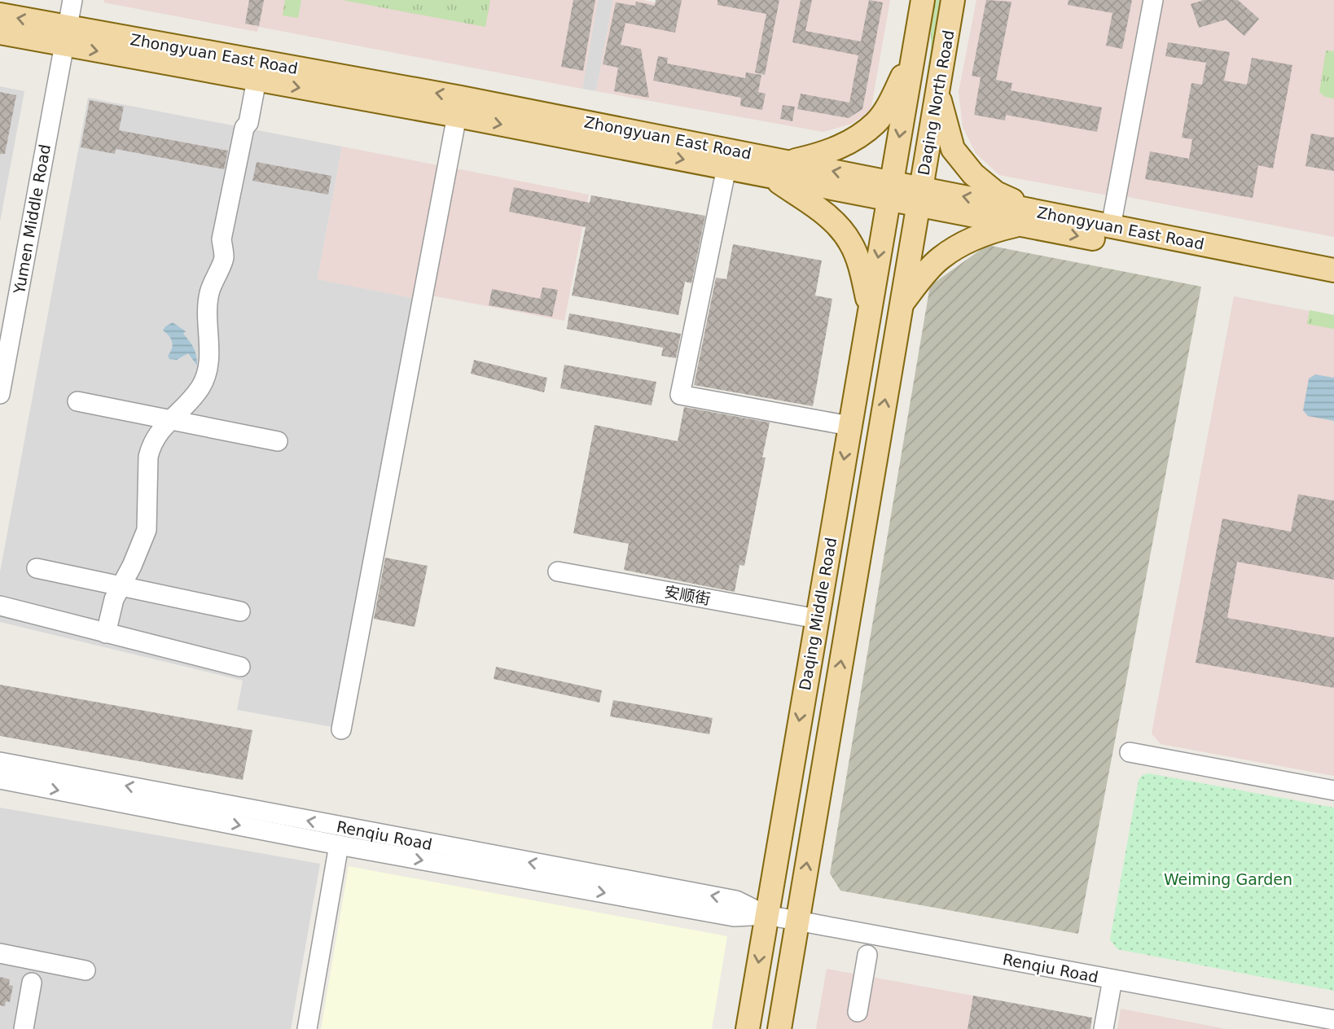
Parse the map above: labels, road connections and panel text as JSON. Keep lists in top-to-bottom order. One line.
{"streets":{"main road":["Zhongyuan East Road","Daqing North Road","Daqing Middle Road"],"street":["Yumen Middle Road","安顺街","Renqiu Road"]},"crossings":[["Zhongyuan East Road","Daqing North Road"],["Zhongyuan East Road","Yumen Middle Road"],["Zhongyuan East Road","Daqing Middle Road"],["Daqing North Road","Daqing Middle Road"],["安顺街","Daqing Middle Road"],["Daqing Middle Road","Renqiu Road"]],"parks":["Weiming Garden"]}
